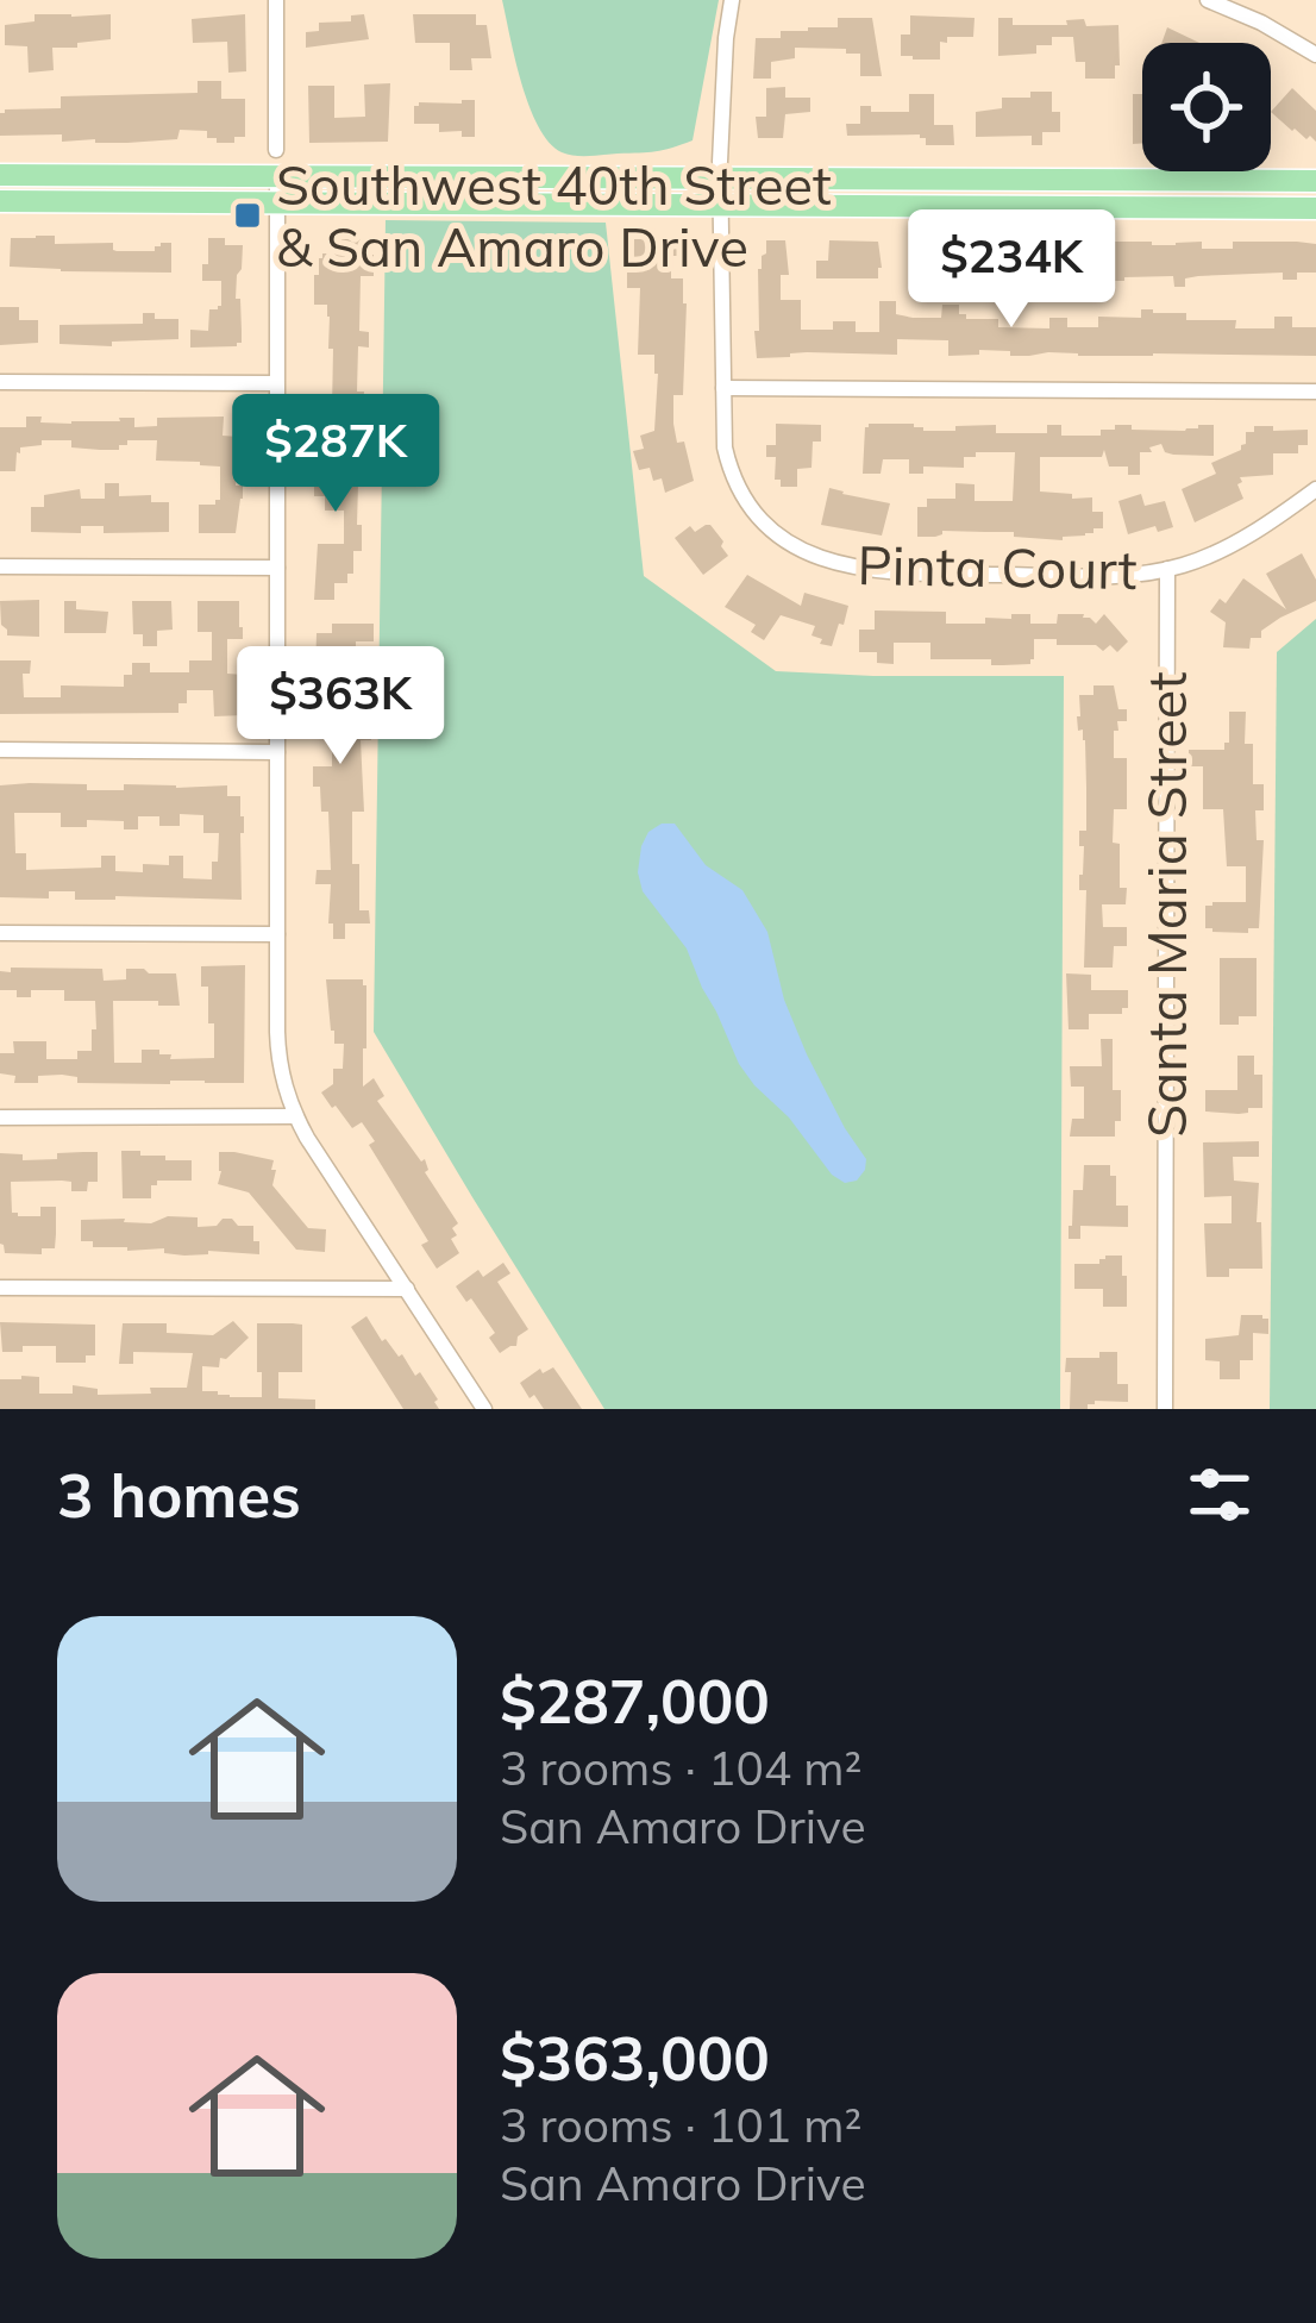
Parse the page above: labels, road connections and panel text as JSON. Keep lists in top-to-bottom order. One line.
{"streets":{"street":["Pinta Court","Santa Maria Street"]},"crossings":[["Pinta Court","Santa Maria Street"]],"places":{"transit":["Southwest 40th Street & San Amaro Drive"]},"page":{"price":["$234K","$287K","$363K"],"heading":"3 homes","list":[{"name":"$287,000","note":"3 rooms · 104 m² · San Amaro Drive"},{"name":"$363,000","note":"3 rooms · 101 m² · San Amaro Drive"}]}}
